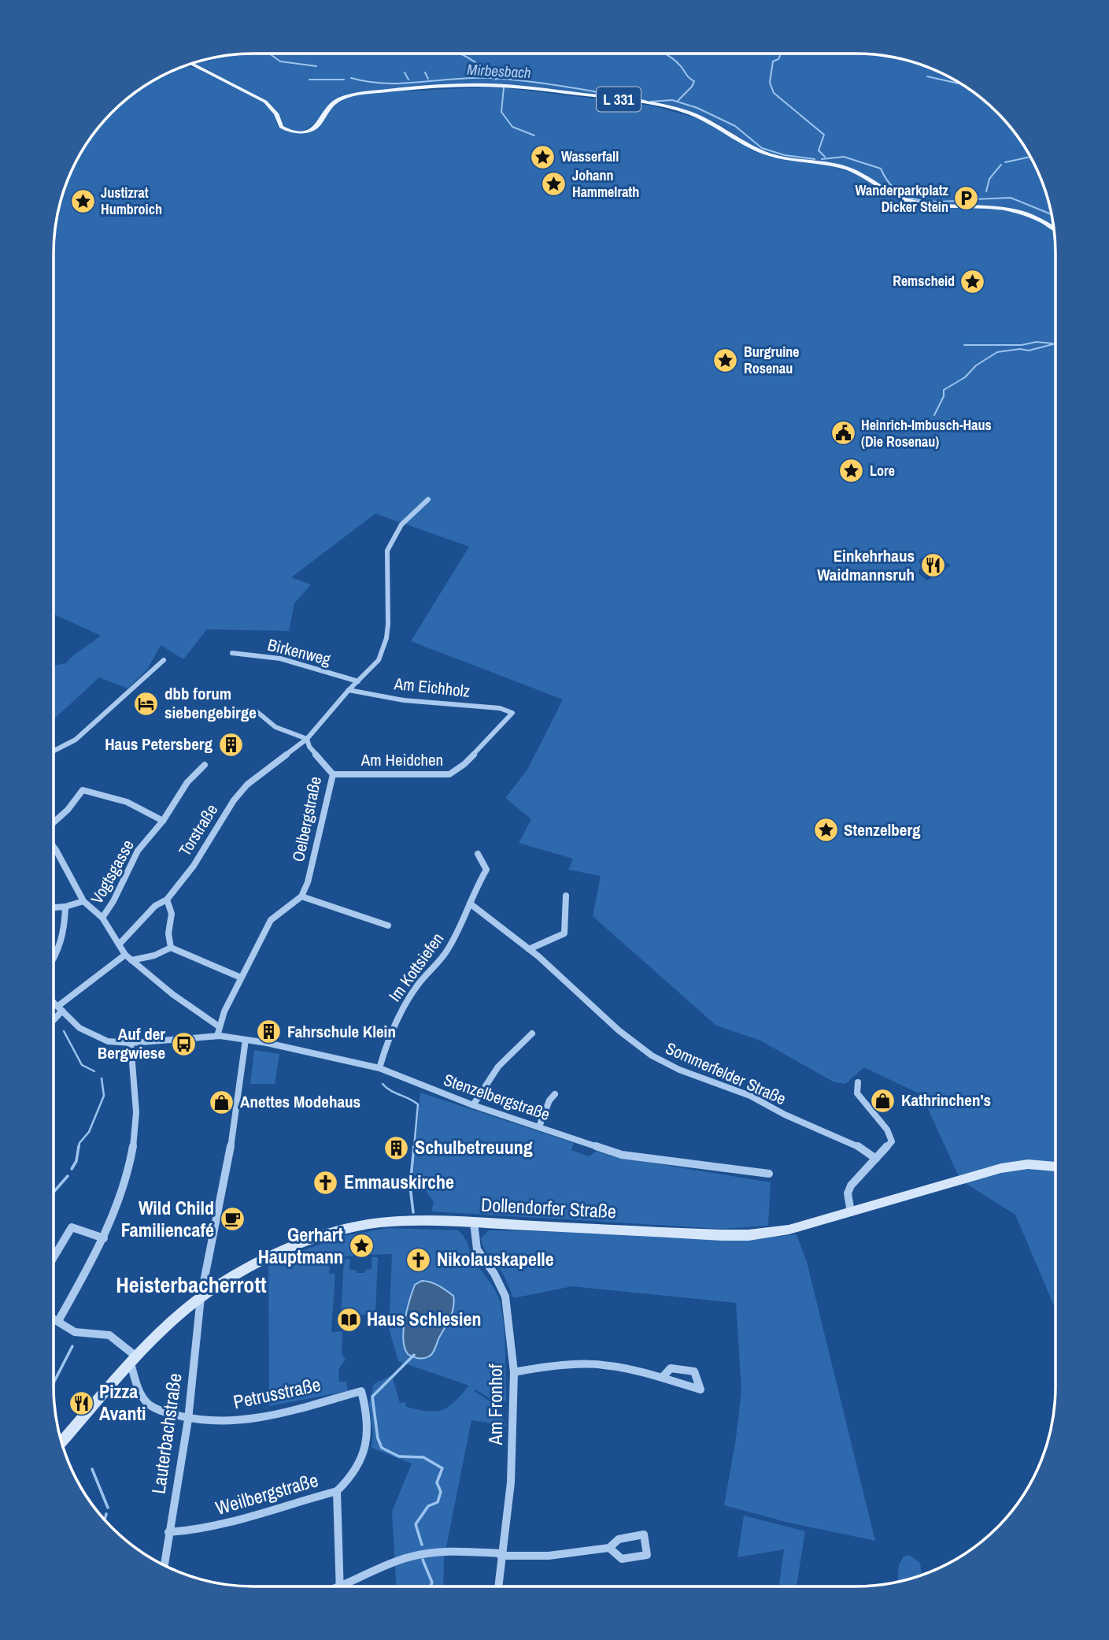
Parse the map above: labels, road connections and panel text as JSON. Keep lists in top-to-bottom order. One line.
{"streets":{"main road":["L 331","Dollendorfer Straße"],"street":["Birkenweg","Am Eichholz","Am Heidchen","Oelbergstraße","Torstraße","Vogtsgasse","Im Kottsiefen","Sommerfelder Straße","Stenzelbergstraße","Petrusstraße","Am Fronhof","Lauterbachstraße","Weilbergstraße"]},"crossings":[["Am Eichholz","Am Heidchen"],["Am Heidchen","Oelbergstraße"],["Oelbergstraße","Torstraße"],["Torstraße","Vogtsgasse"],["Im Kottsiefen","Sommerfelder Straße"],["Im Kottsiefen","Stenzelbergstraße"],["Dollendorfer Straße","Petrusstraße"],["Dollendorfer Straße","Am Fronhof"],["Dollendorfer Straße","Lauterbachstraße"],["Petrusstraße","Lauterbachstraße"],["Petrusstraße","Weilbergstraße"],["Lauterbachstraße","Weilbergstraße"]],"districts":["Heisterbacherrott"],"water":["Mirbesbach"],"places":{"place":["Wasserfall","Johann Hammelrath","Justizrat Humbroich","Remscheid","Burgruine Rosenau","Lore","Stenzelberg","Gerhart Hauptmann"],"parking":["Wanderparkplatz Dicker Stein"],"public building":["Heinrich-Imbusch-Haus (Die Rosenau)"],"restaurant":["Einkehrhaus Waidmannsruh","Pizza Avanti"],"hotel":["dbb forum siebengebirge"],"building":["Haus Petersberg","Fahrschule Klein","Schulbetreuung"],"bus stop":["Auf der Bergwiese"],"shop":["Kathrinchen's","Anettes Modehaus"],"church":["Emmauskirche","Nikolauskapelle"],"cafe":["Wild Child Familiencafé"],"library":["Haus Schlesien"]}}
